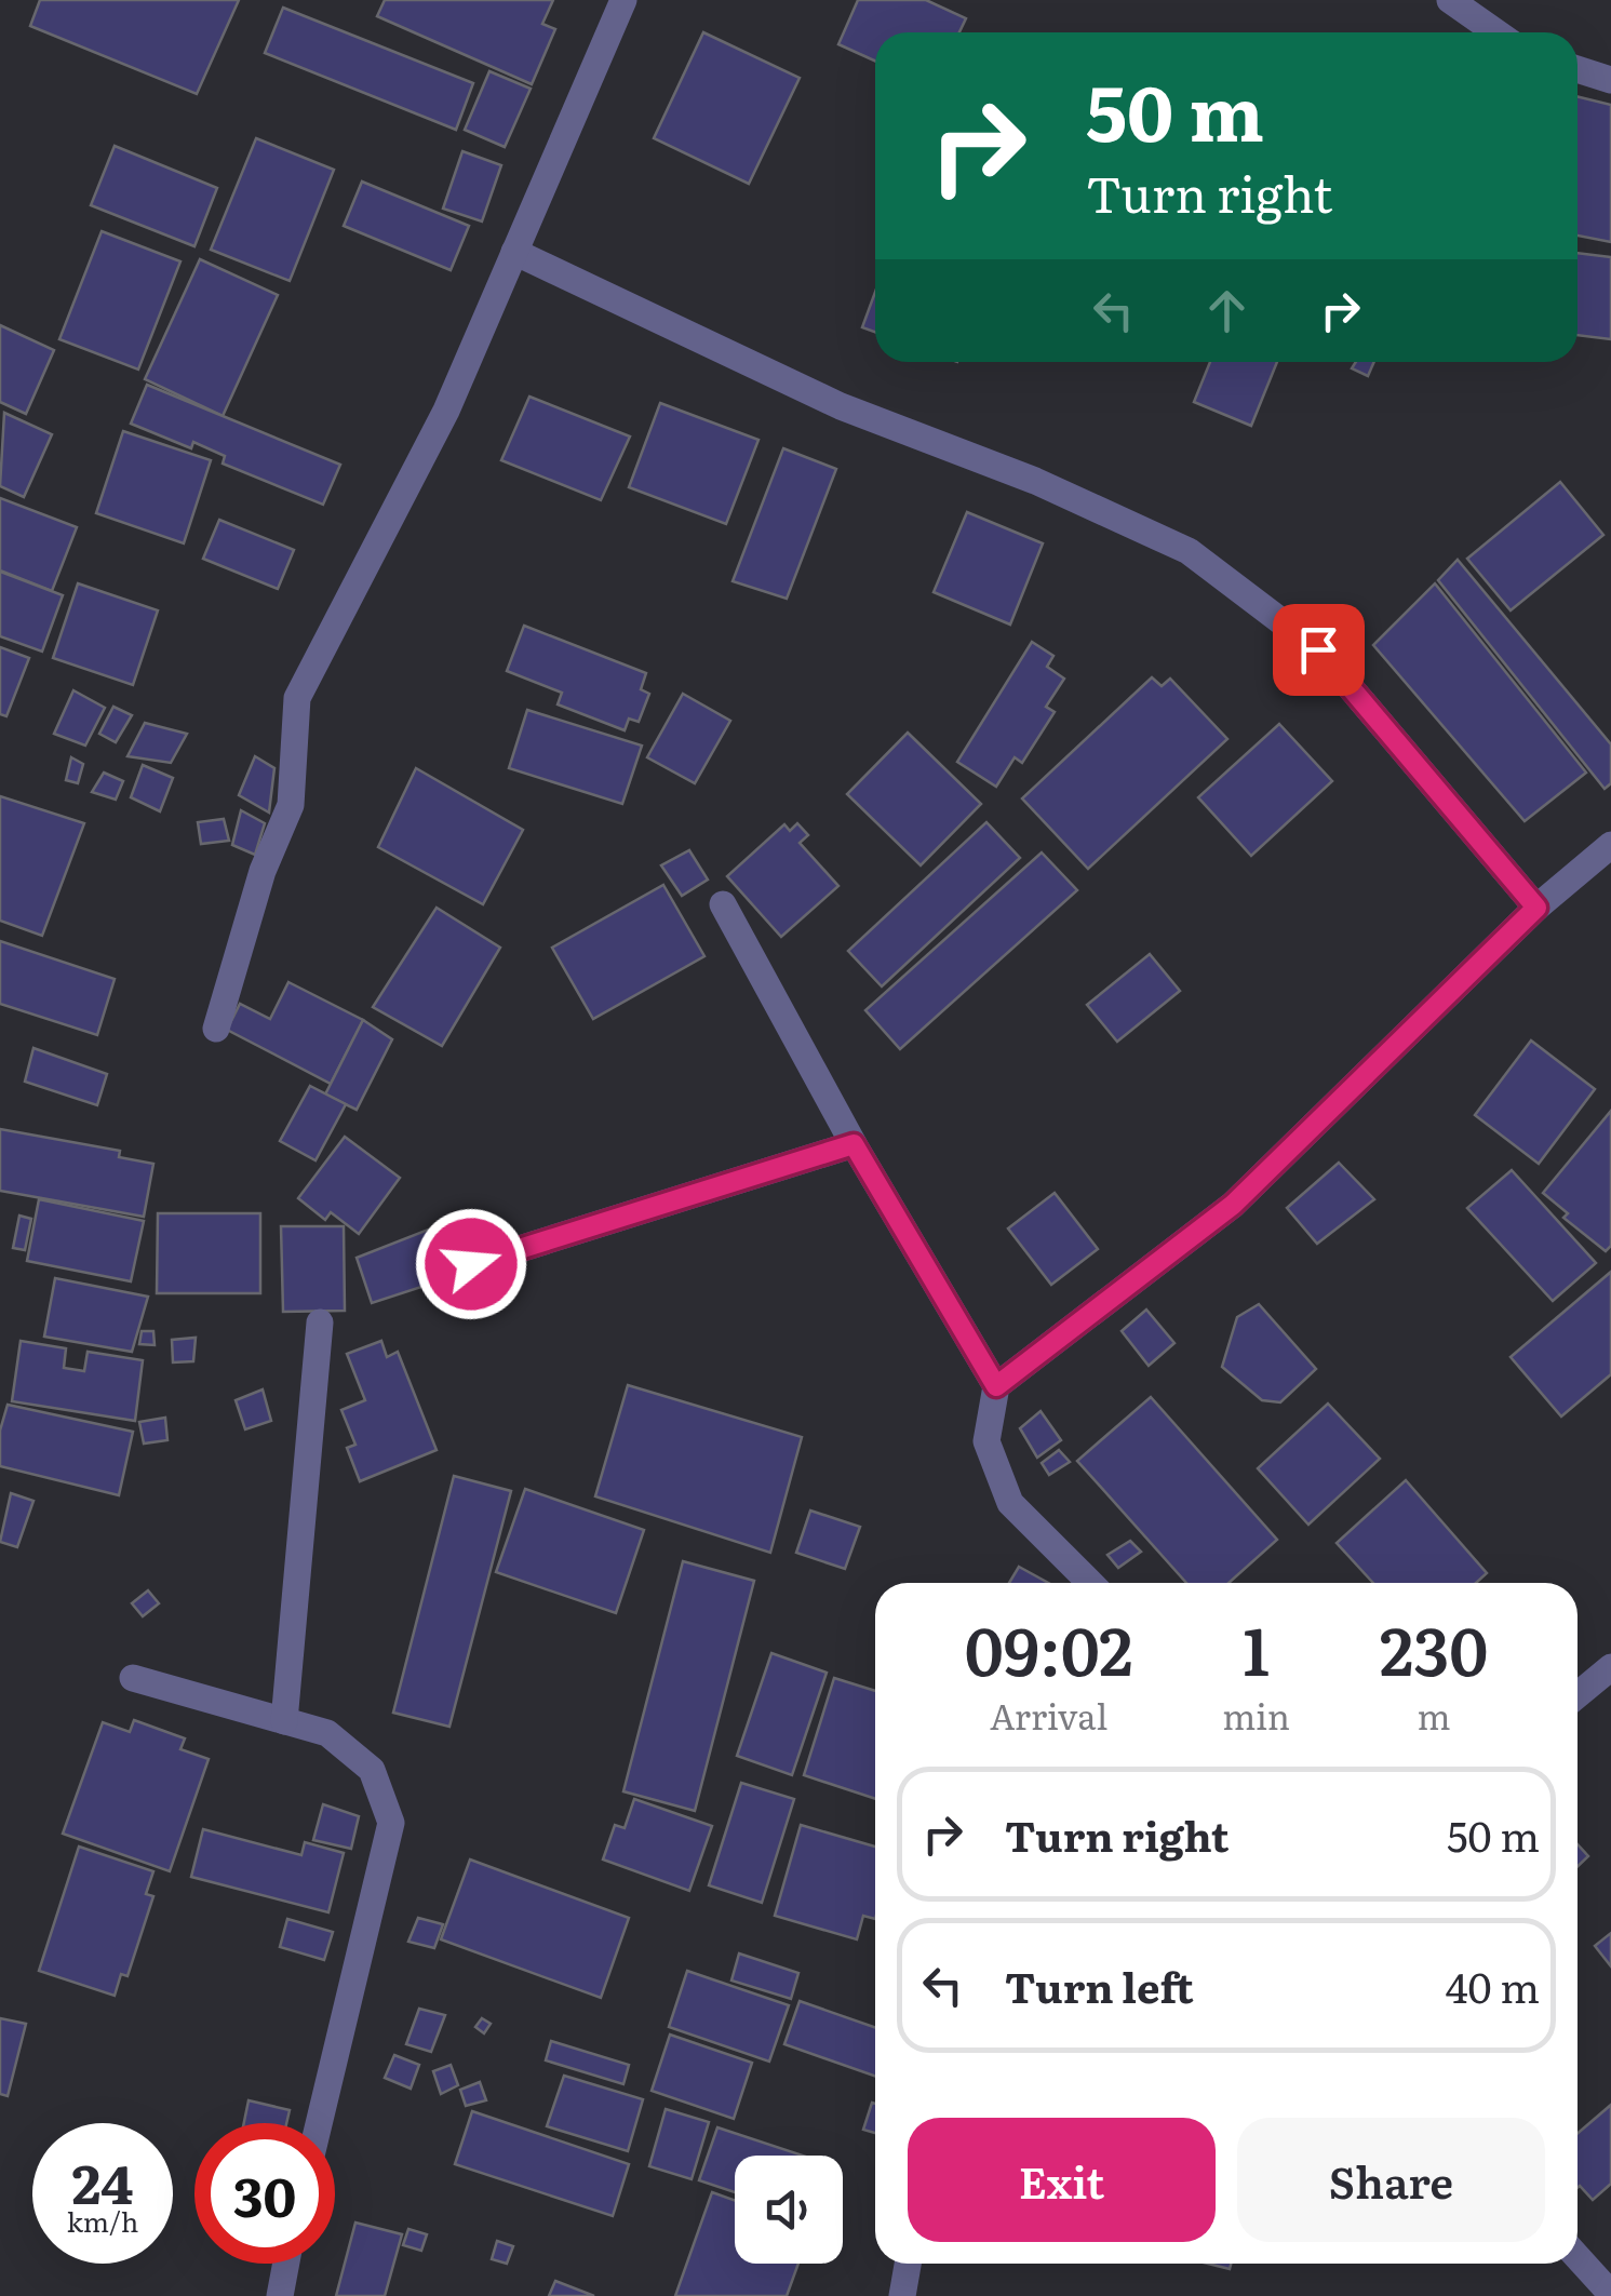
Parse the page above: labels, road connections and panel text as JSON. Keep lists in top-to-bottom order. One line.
{"page":{"turn":["50 m","Turn right"],"eta":["09:02","Arrival","1","min","230","m"],"list":[{"name":"Turn right","value":"50 m"},{"name":"Turn left","value":"40 m"}],"buttons":["Exit","Share"],"speed":"24 km/h","limit":"30"}}
